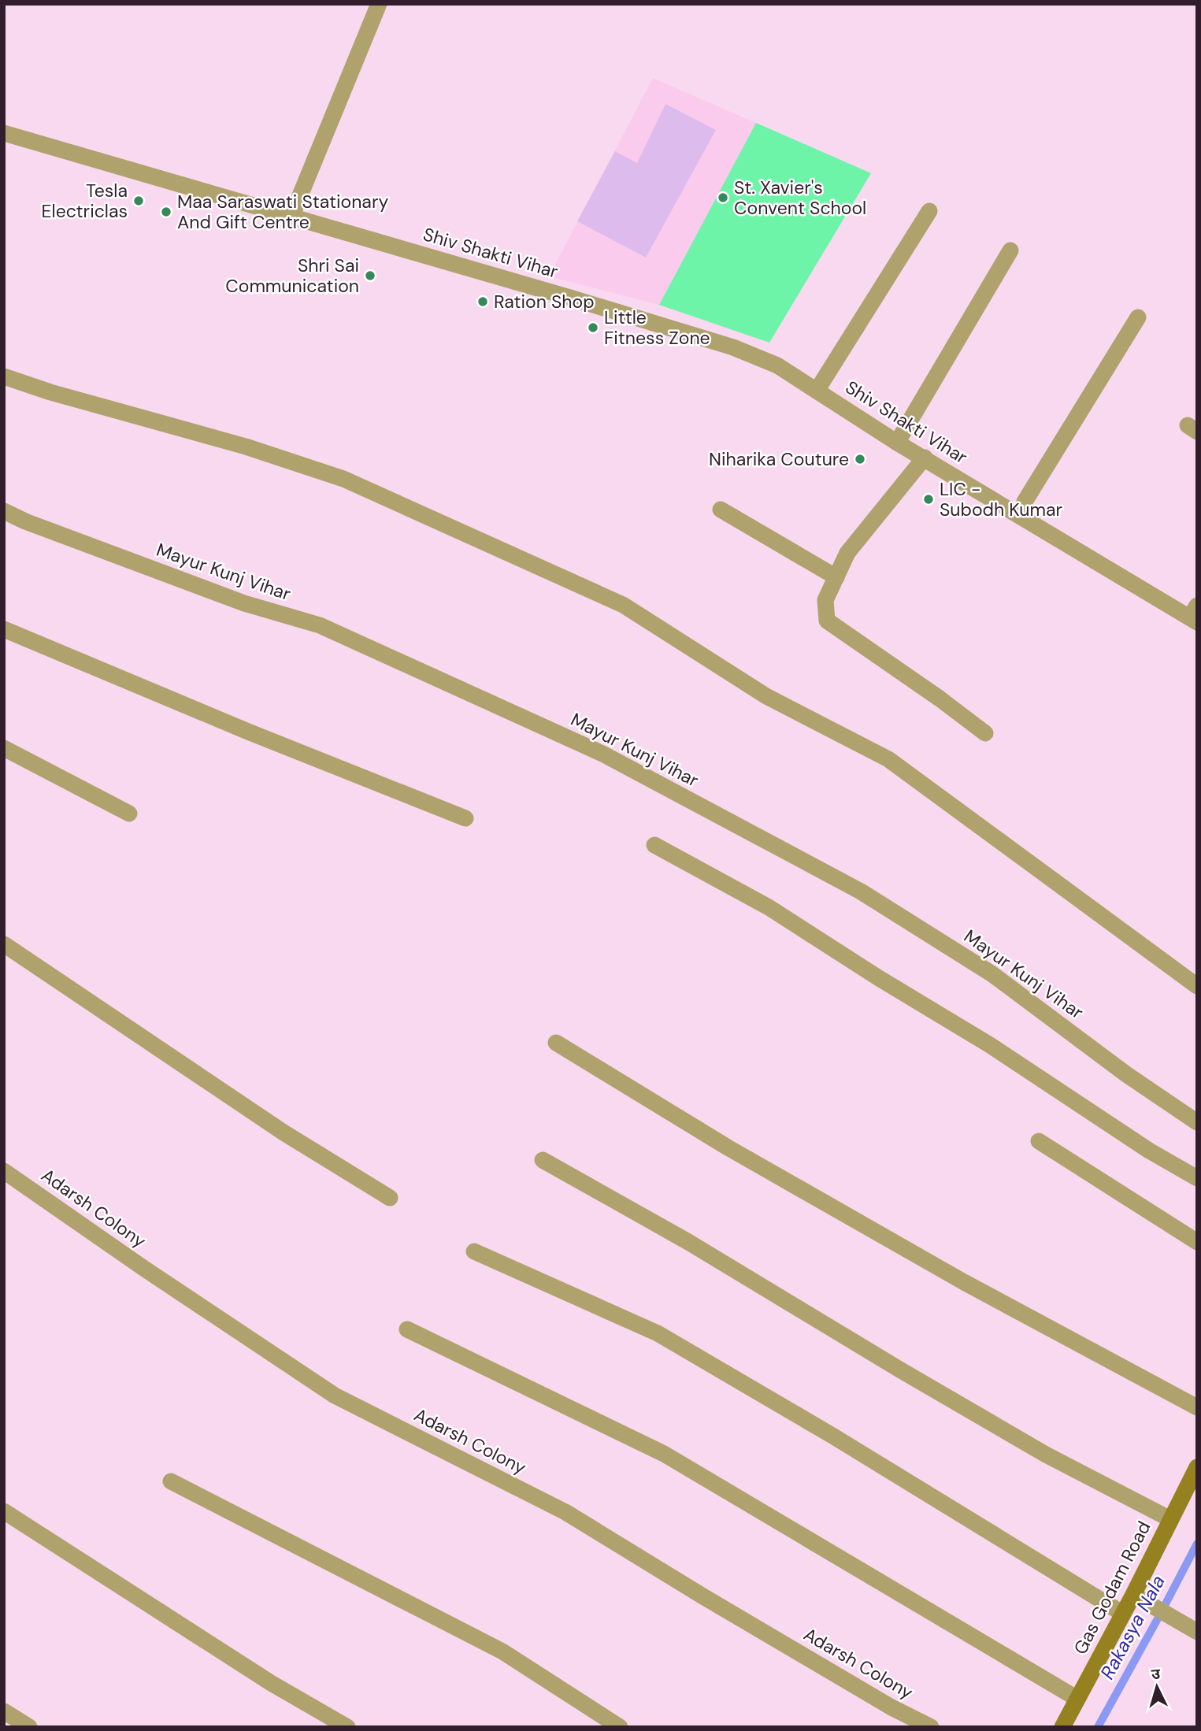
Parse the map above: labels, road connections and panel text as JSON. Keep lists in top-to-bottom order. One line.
{"streets":{"main road":["Gas Godam Road"],"street":["Shiv Shakti Vihar","Mayur Kunj Vihar","Adarsh Colony"]},"water":["Rakasya Nala"],"places":["St. Xavier's Convent School","Tesla Electriclas","Maa Saraswati Stationary And Gift Centre","Shri Sai Communication","Ration Shop","Little Fitness Zone","Niharika Couture","LIC - Subodh Kumar"],"north":"top"}
